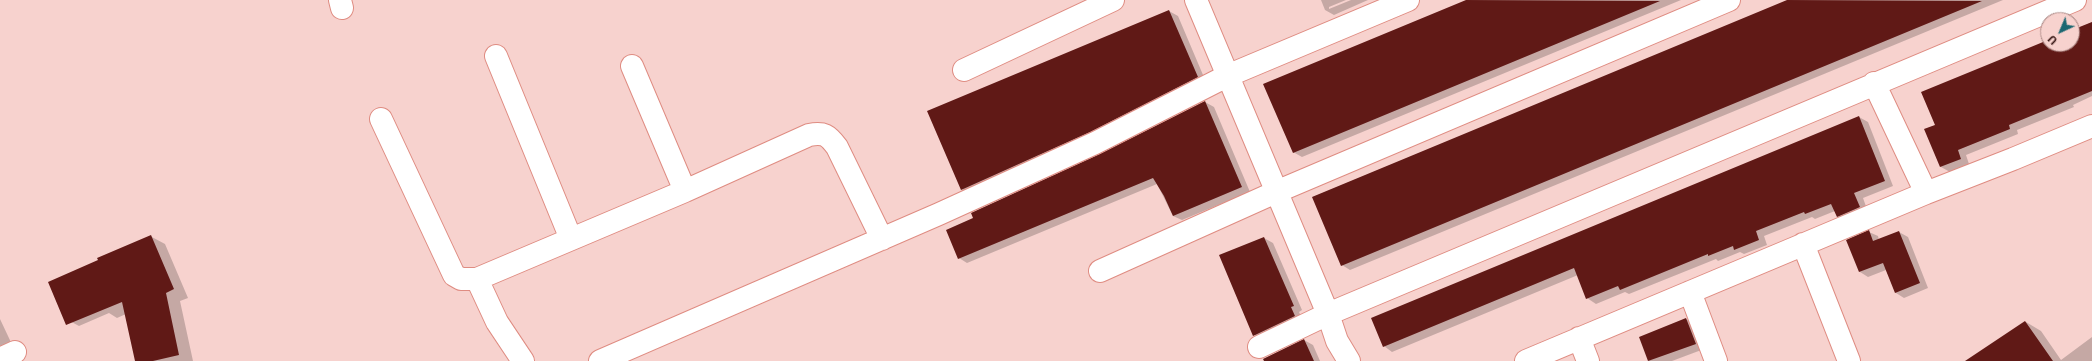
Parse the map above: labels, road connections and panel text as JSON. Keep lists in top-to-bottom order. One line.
{"north":"bottom left"}
